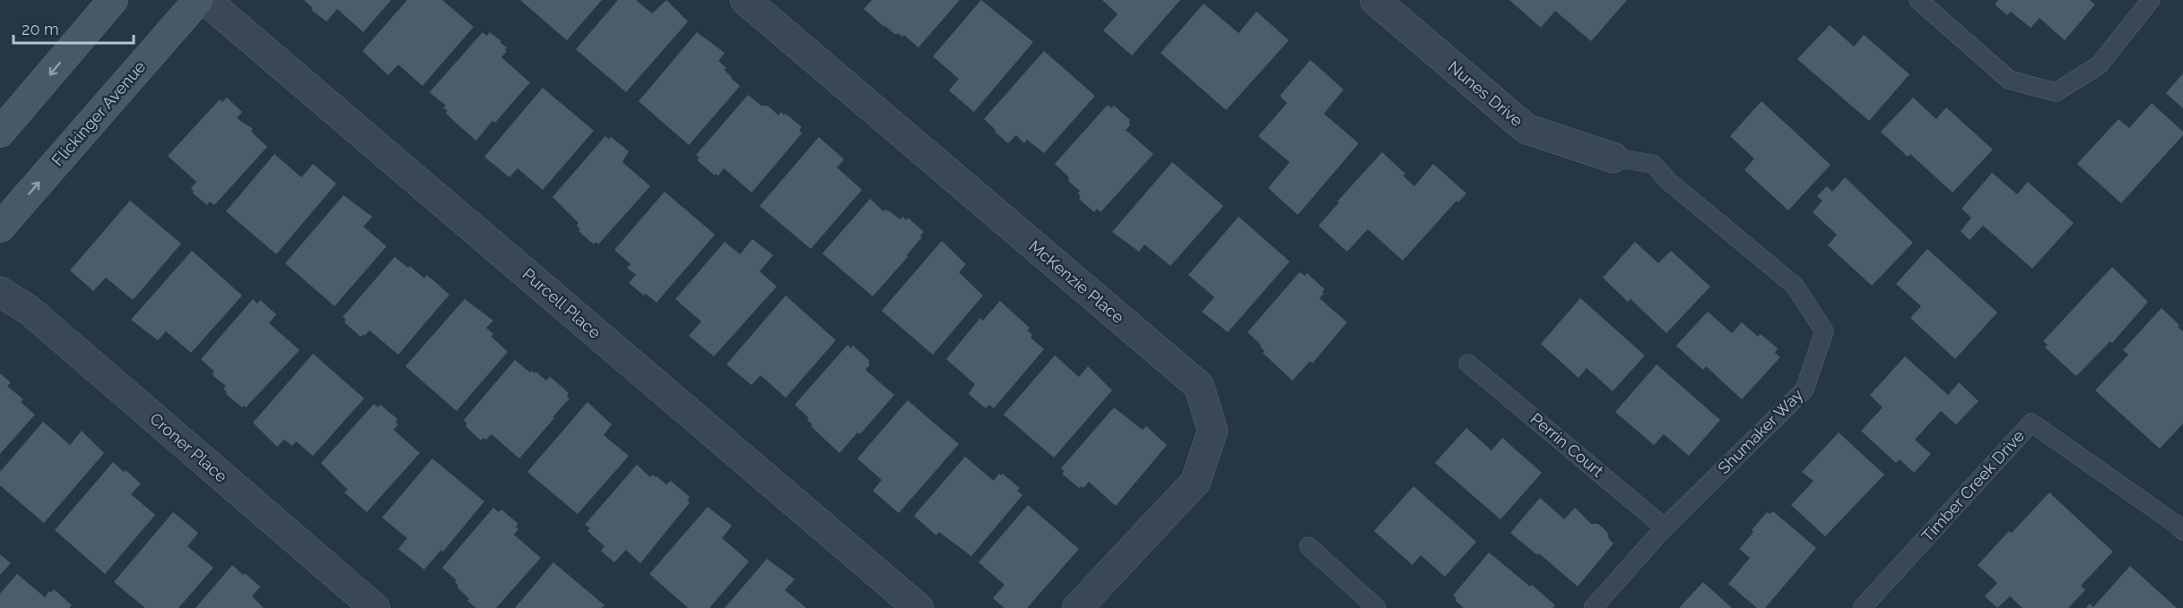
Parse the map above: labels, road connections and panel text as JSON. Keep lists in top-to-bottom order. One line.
{"streets":{"main road":["Flickinger Avenue"],"street":["Nunes Drive","McKenzie Place","Purcell Place","Croner Place"],"lane":["Shumaker Way","Perrin Court","Timber Creek Drive"]},"crossings":[["Nunes Drive","Shumaker Way"],["Shumaker Way","Perrin Court"]],"scale_bar":"20 m"}
